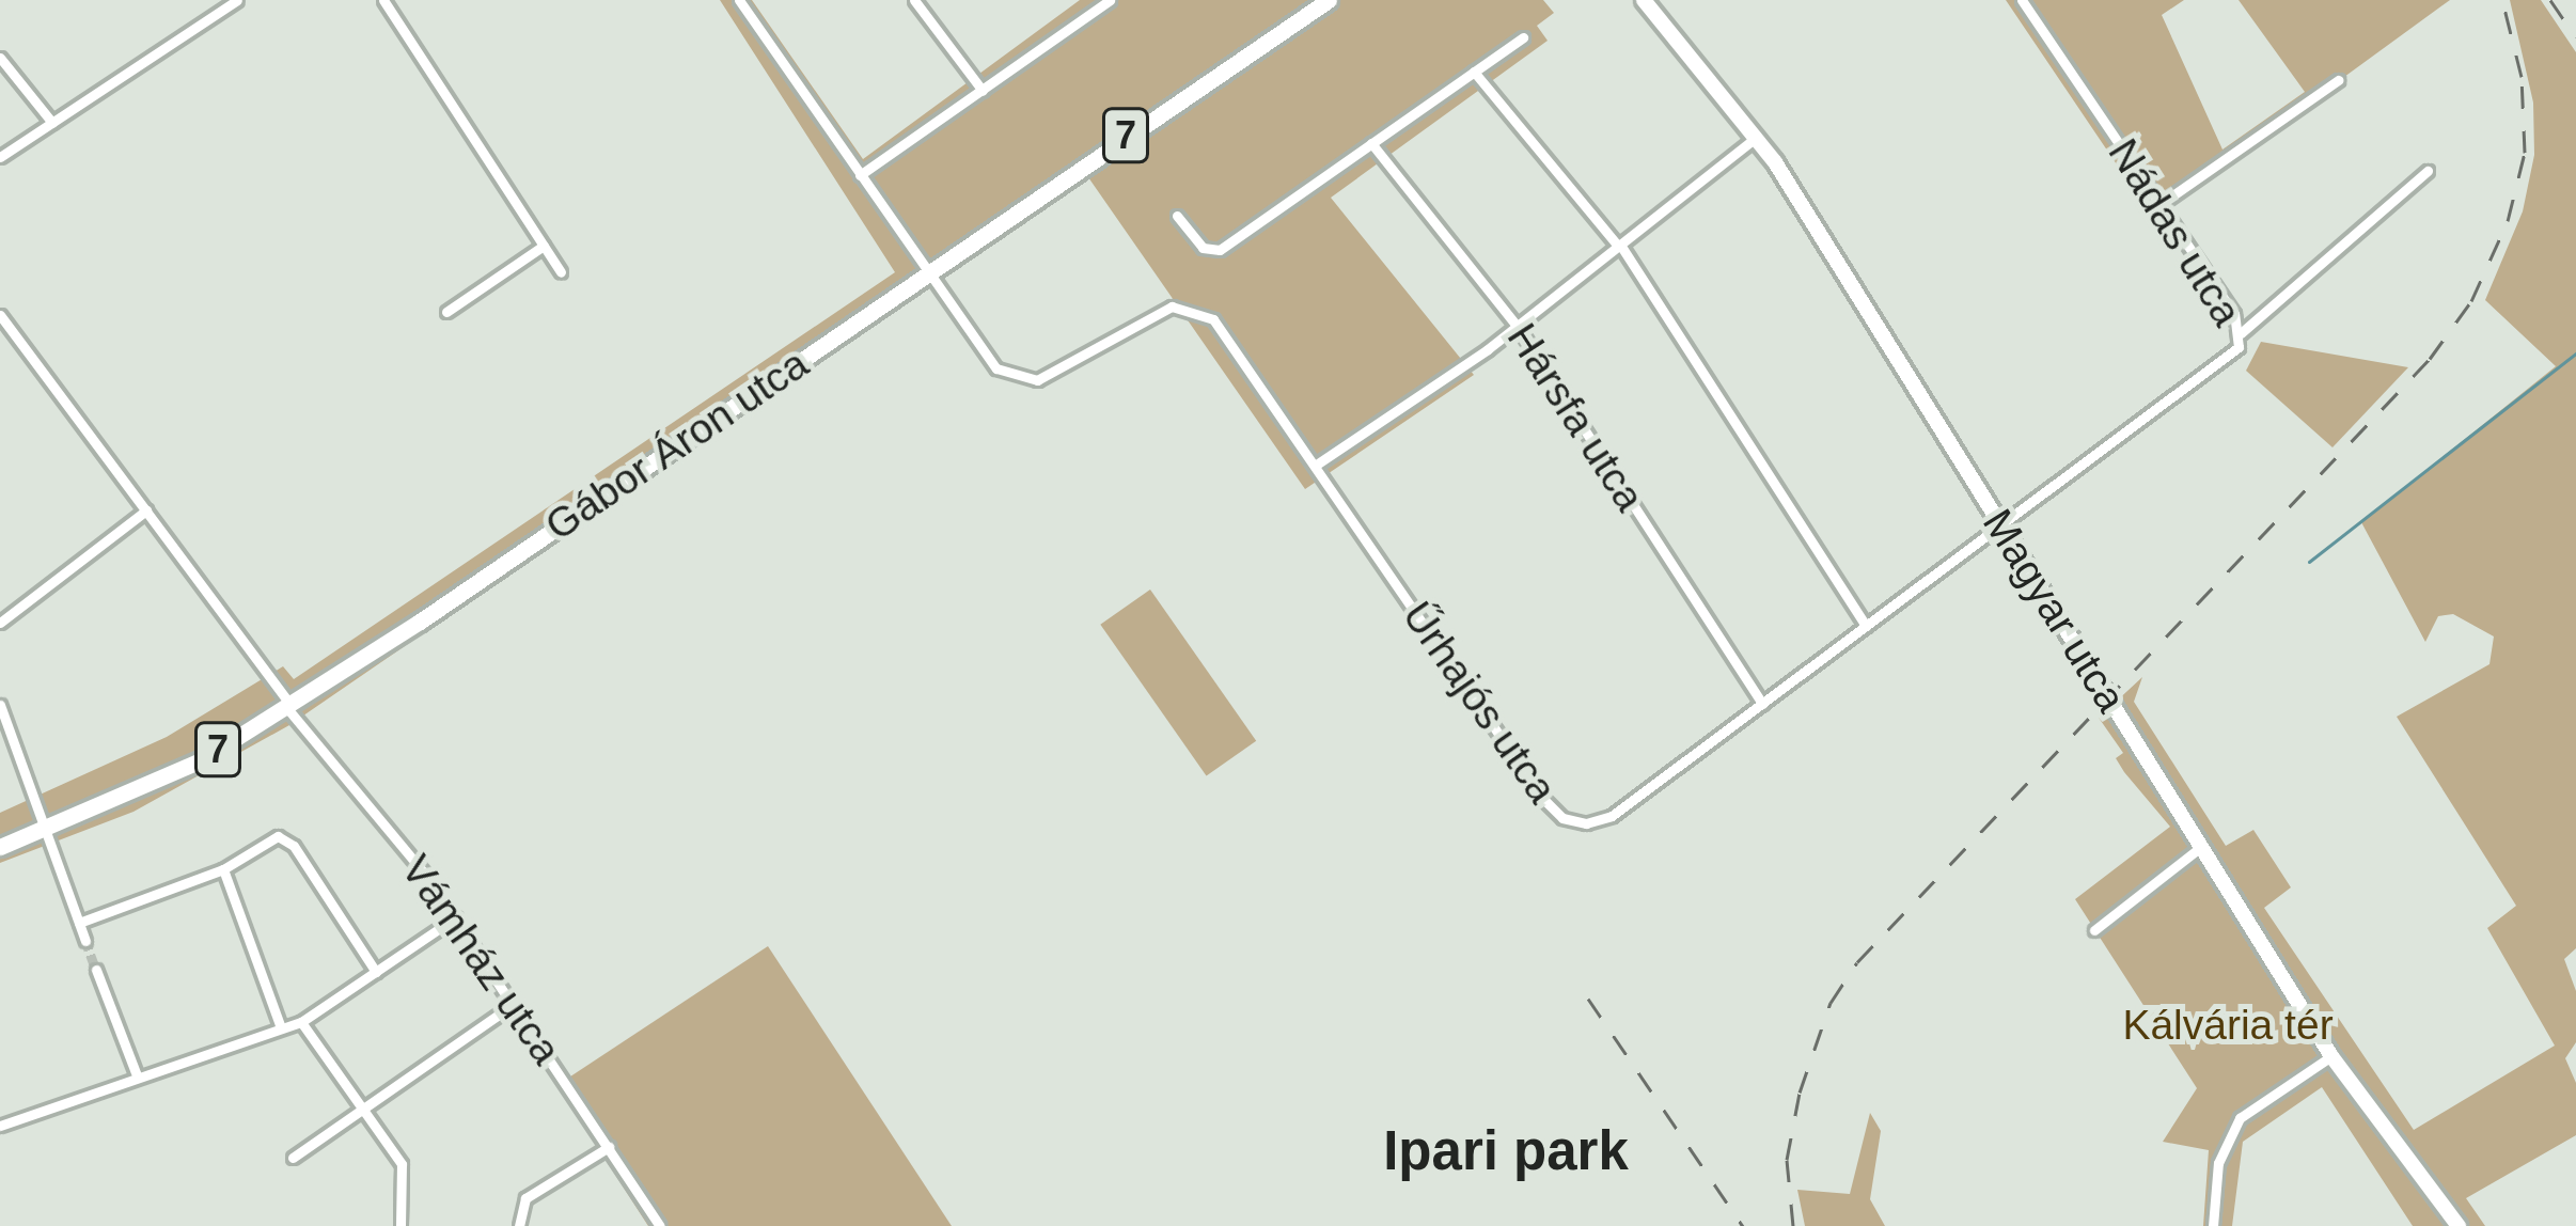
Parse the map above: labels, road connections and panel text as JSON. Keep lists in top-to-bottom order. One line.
{"streets":{"main road":["7","Gábor Áron utca","Magyar utca"],"street":["Nádas utca","Hársfa utca","Űrhajós utca","Vámház utca"]},"crossings":[["Nádas utca","Magyar utca"],["Nádas utca","Űrhajós utca"],["Hársfa utca","Űrhajós utca"],["Gábor Áron utca","Űrhajós utca"],["Gábor Áron utca","Vámház utca"],["Magyar utca","Űrhajós utca"]],"districts":["Ipari park"],"parks":["Kálvária tér"]}
